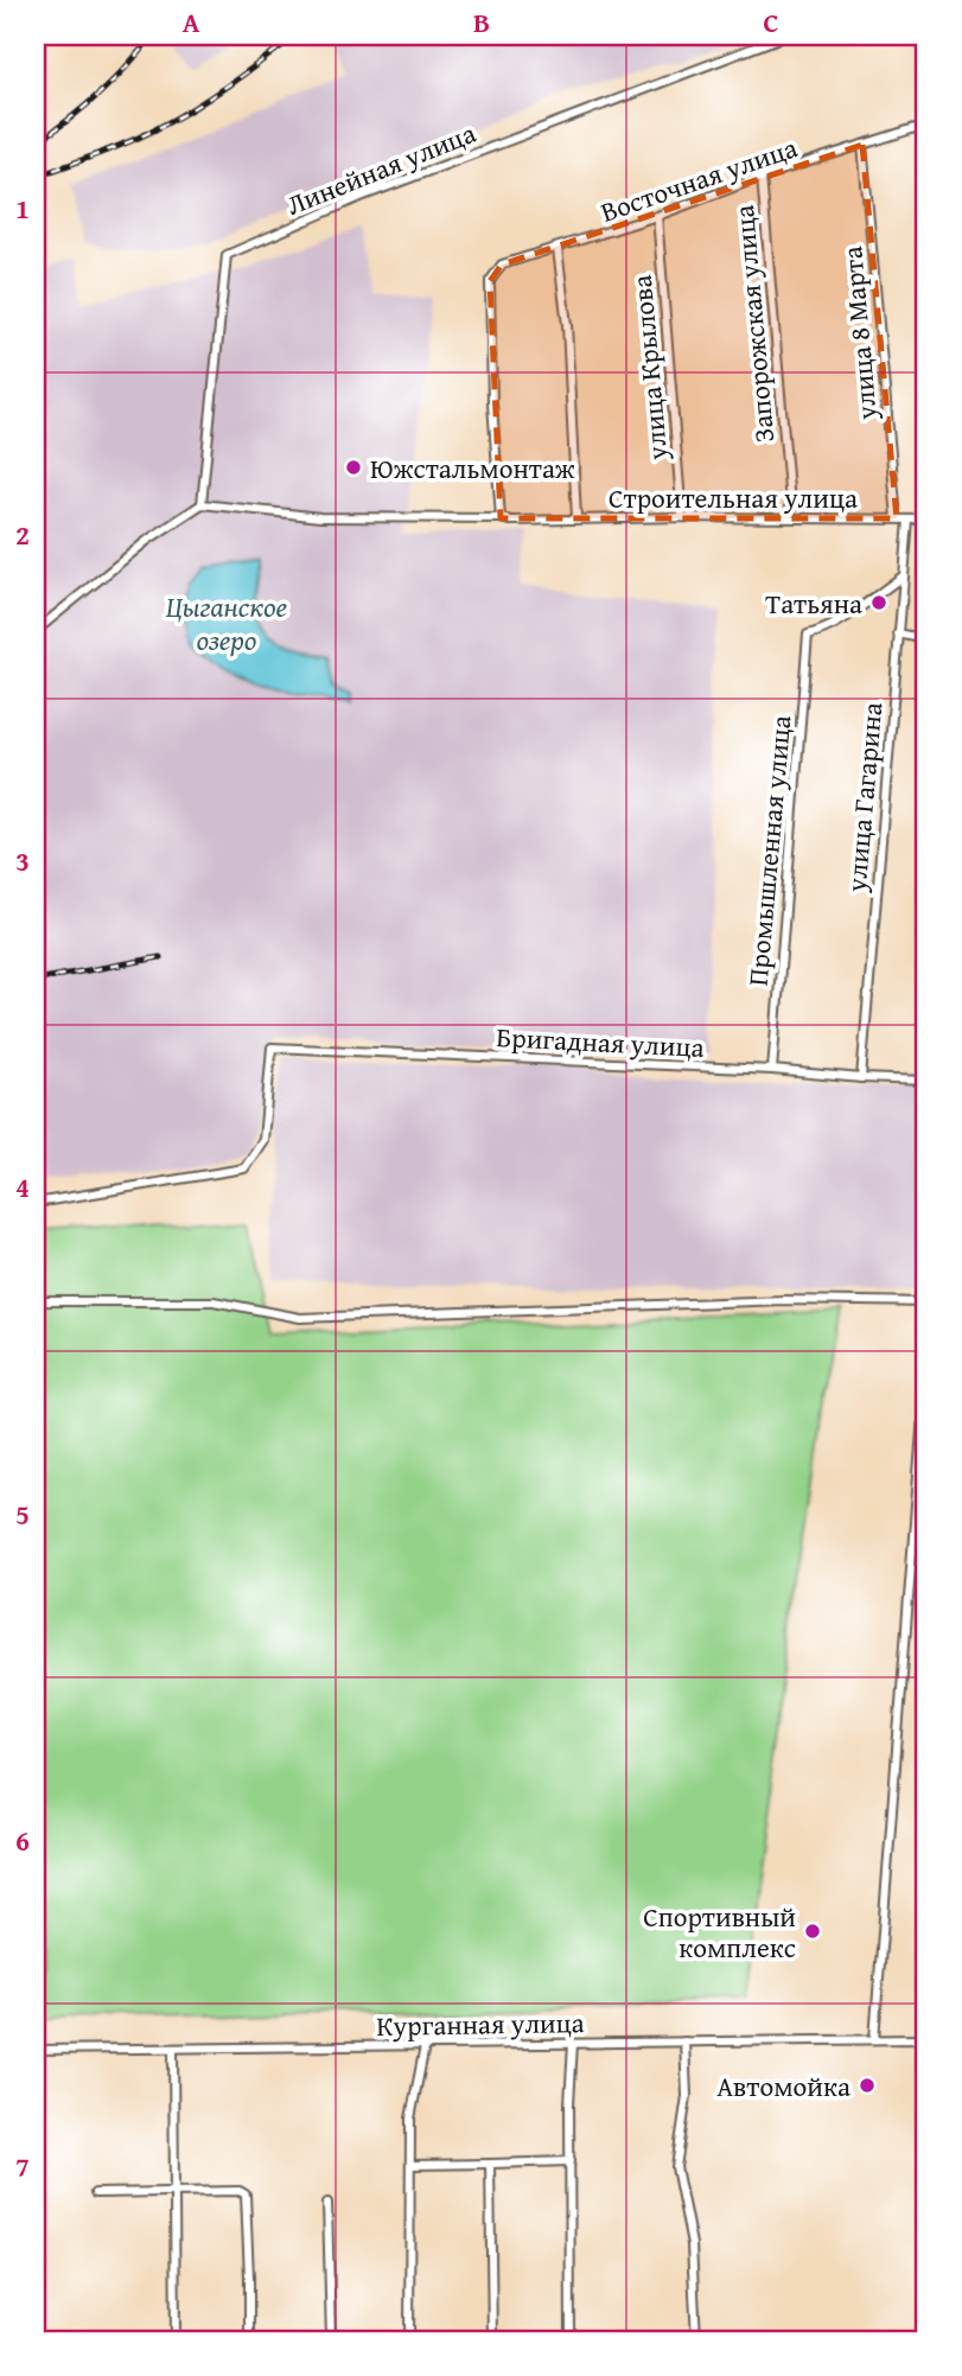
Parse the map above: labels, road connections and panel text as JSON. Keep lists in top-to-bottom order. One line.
{"streets":{"street":["Линейная улица","Восточная улица","Запорожская улица","улица 8 Марта","улица Крылова","Строительная улица","улица Гагарина","Промышленная улица","Бригадная улица","Курганная улица"]},"crossings":[["Линейная улица","Строительная улица"],["Восточная улица","Запорожская улица"],["Восточная улица","улица 8 Марта"],["Восточная улица","улица Крылова"],["Восточная улица","Строительная улица"],["Запорожская улица","Строительная улица"],["улица 8 Марта","Строительная улица"],["улица Крылова","Строительная улица"],["Строительная улица","улица Гагарина"],["улица Гагарина","Промышленная улица"],["улица Гагарина","Бригадная улица"],["Промышленная улица","Бригадная улица"]],"water":["Цыганское озеро"],"places":["Южстальмонтаж","Татьяна","Спортивный комплекс","Автомойка"],"grid":{"columns":["A","B","C"],"rows":["1","2","3","4","5","6","7"]}}
